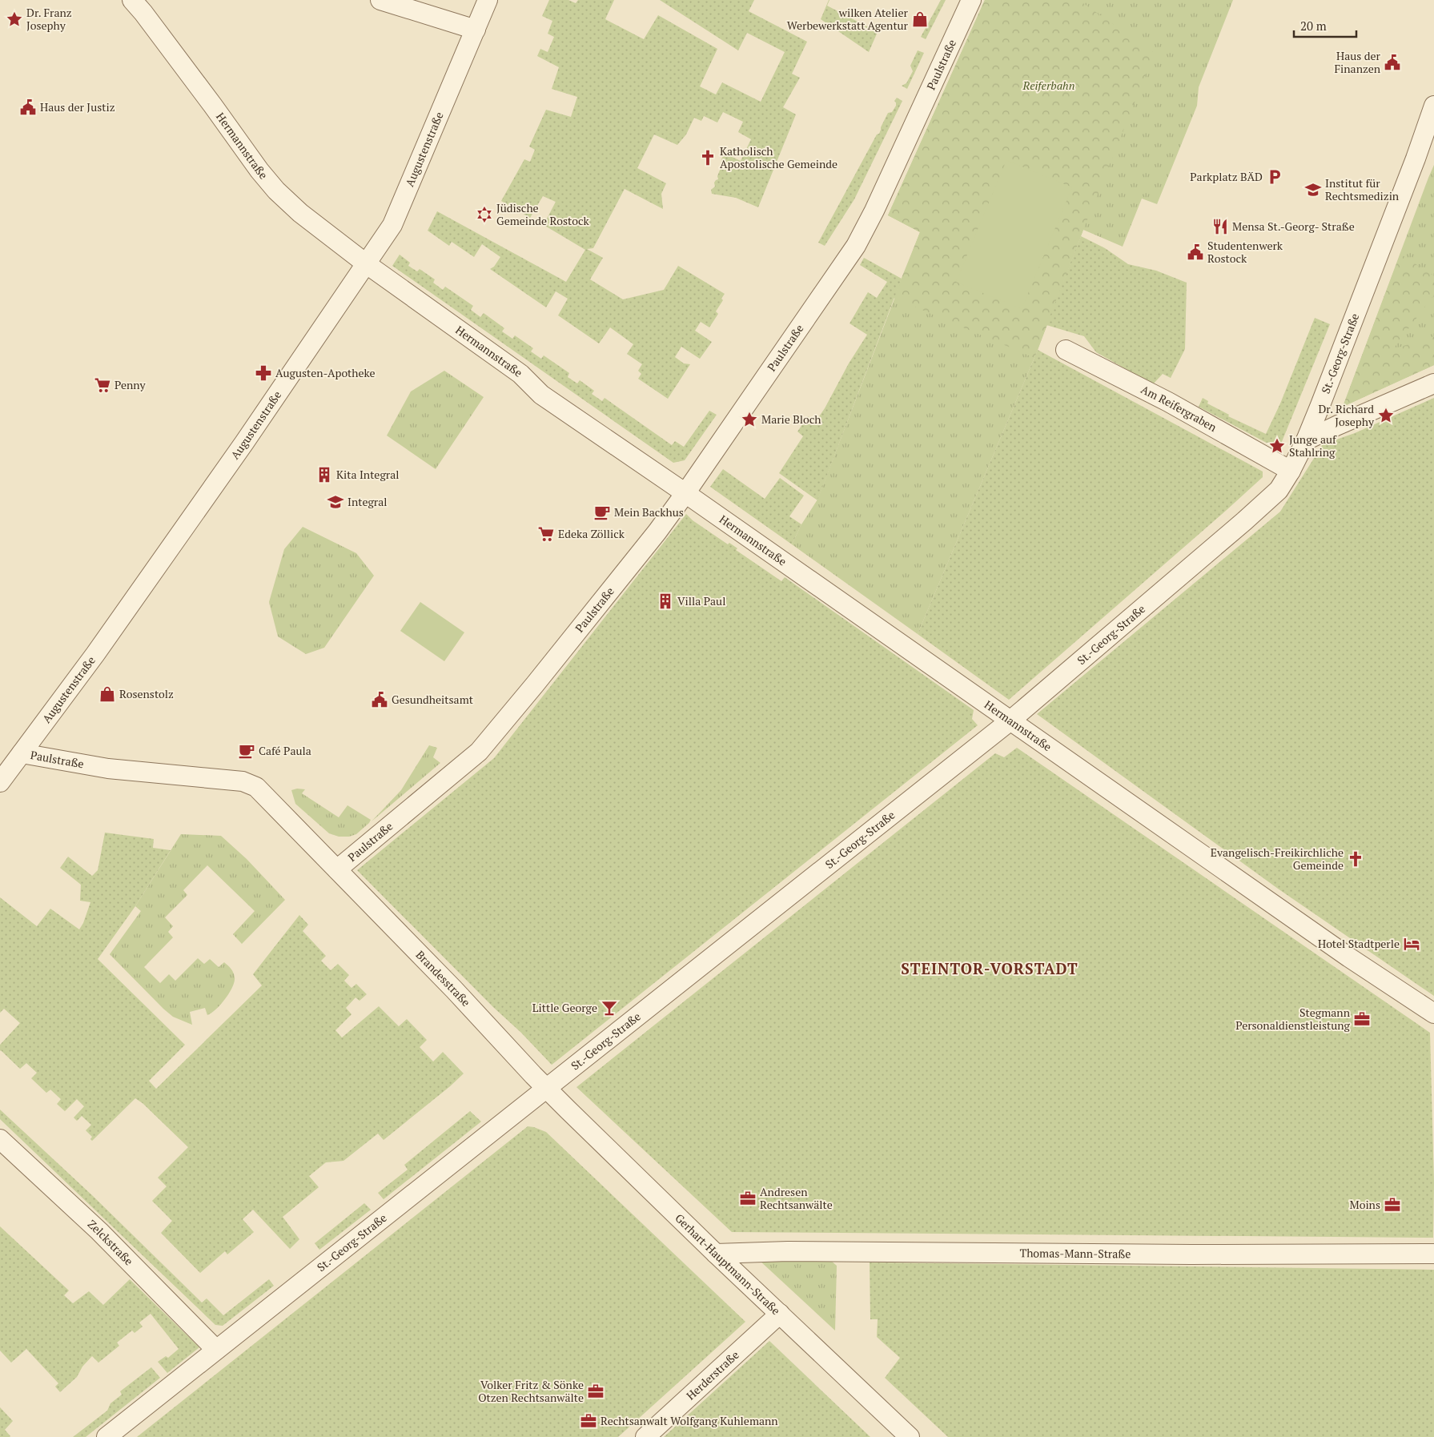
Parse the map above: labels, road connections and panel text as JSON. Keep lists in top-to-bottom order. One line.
{"streets":{"street":["Paulstraße","Hermannstraße","Augustenstraße","St.-Georg-Straße","Am Reifergraben","Brandesstraße","Zelckstraße","Thomas-Mann-Straße","Gerhart-Hauptmann-Straße","Herderstraße"]},"crossings":[["Paulstraße","Hermannstraße"],["Paulstraße","Augustenstraße"],["Paulstraße","Brandesstraße"],["Hermannstraße","Augustenstraße"],["Hermannstraße","St.-Georg-Straße"],["St.-Georg-Straße","Am Reifergraben"],["St.-Georg-Straße","Brandesstraße"],["St.-Georg-Straße","Zelckstraße"],["St.-Georg-Straße","Gerhart-Hauptmann-Straße"],["Brandesstraße","Gerhart-Hauptmann-Straße"],["Thomas-Mann-Straße","Gerhart-Hauptmann-Straße"],["Gerhart-Hauptmann-Straße","Herderstraße"]],"districts":["STEINTOR-VORSTADT"],"parks":["Reiferbahn"],"places":{"place":["Dr. Franz Josephy","Dr. Richard Josephy","Marie Bloch","Junge auf Stahlring"],"shop":["wilken Atelier Werbewerkstatt Agentur","Rosenstolz"],"public building":["Haus der Finanzen","Haus der Justiz","Studentenwerk Rostock","Gesundheitsamt"],"church":["Katholisch Apostolische Gemeinde","Evangelisch-Freikirchliche Gemeinde"],"parking":["Parkplatz BÄD"],"school or university":["Institut für Rechtsmedizin","Integral"],"synagogue":["Jüdische Gemeinde Rostock"],"restaurant":["Mensa St.-Georg- Straße"],"pharmacy":["Augusten-Apotheke"],"supermarket":["Penny","Edeka Zöllick"],"building":["Kita Integral","Villa Paul"],"cafe":["Mein Backhus","Café Paula"],"hotel":["Hotel Stadtperle"],"bar":["Little George"],"office":["Stegmann Personaldienstleistung","Andresen Rechtsanwälte","Moins","Volker Fritz & Sönke Otzen Rechtsanwälte","Rechtsanwalt Wolfgang Kuhlemann"]},"scale_bar":"20 m"}
